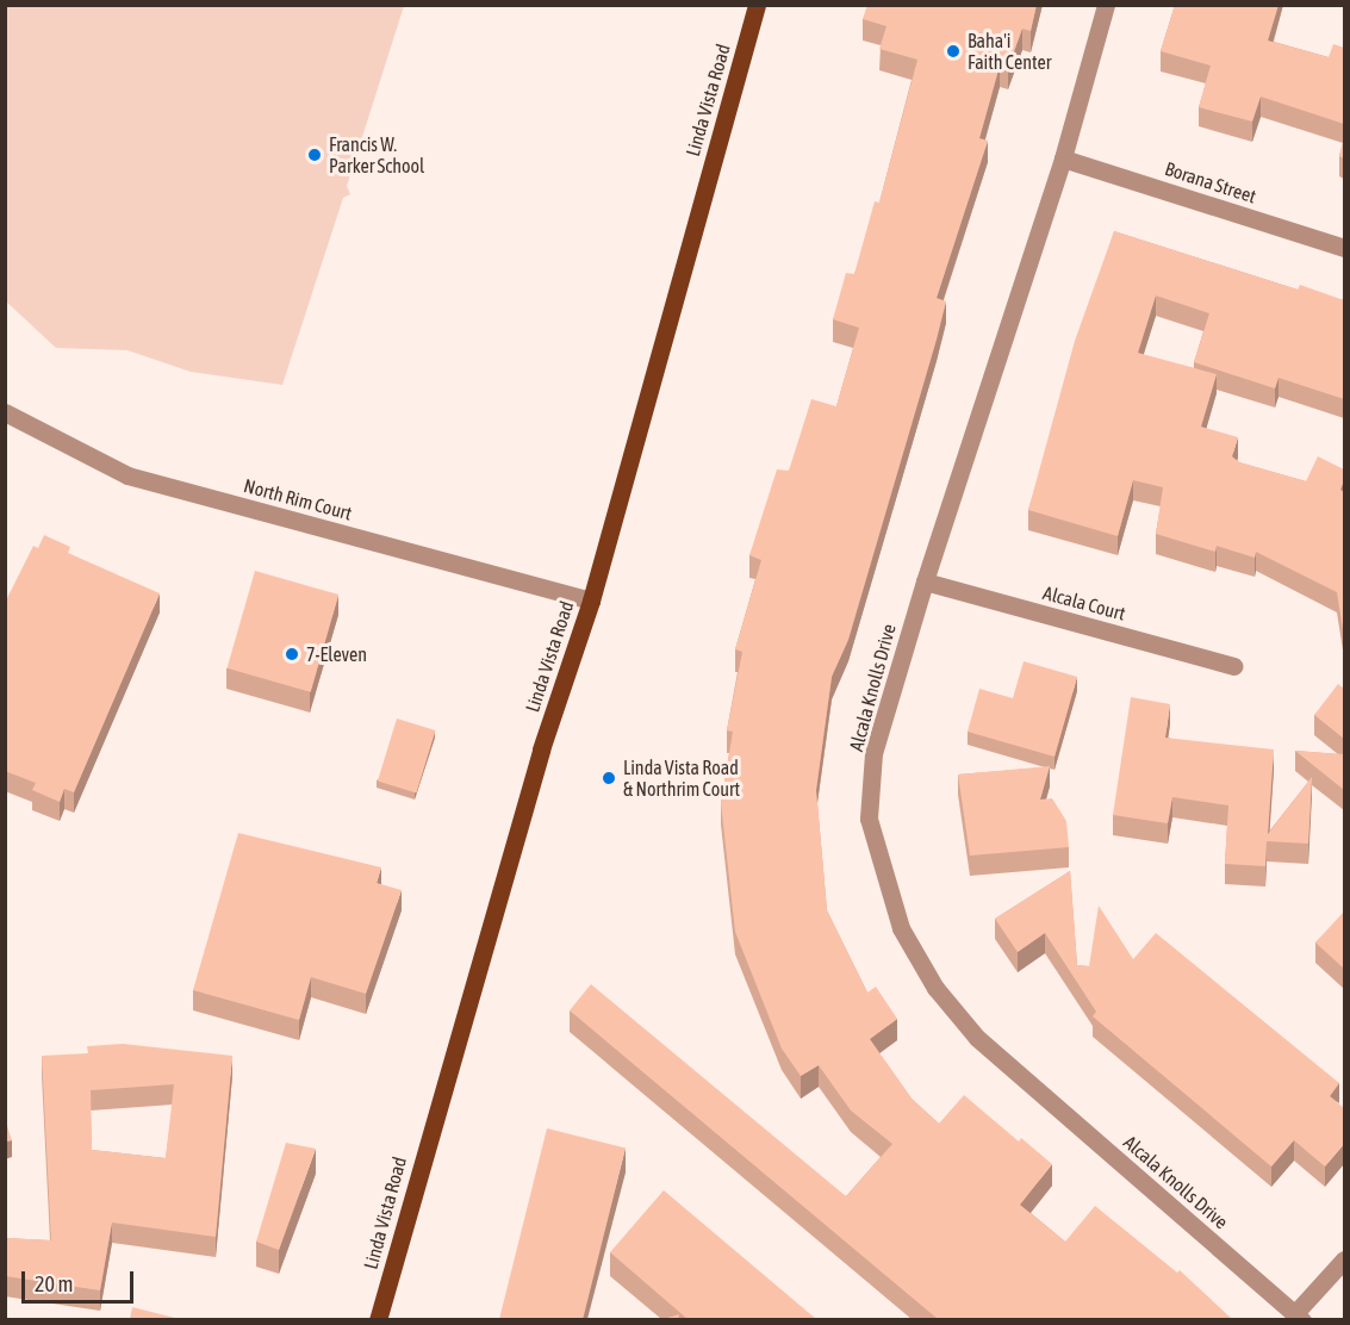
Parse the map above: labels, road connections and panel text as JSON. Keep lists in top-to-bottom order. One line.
{"streets":{"main road":["Linda Vista Road"],"street":["Borana Street","North Rim Court","Alcala Court","Alcala Knolls Drive"]},"crossings":[["Linda Vista Road","North Rim Court"],["Borana Street","Alcala Knolls Drive"],["Alcala Court","Alcala Knolls Drive"]],"places":["Baha'i Faith Center","Francis W. Parker School","7-Eleven","Linda Vista Road & Northrim Court"],"scale_bar":"20 m"}
